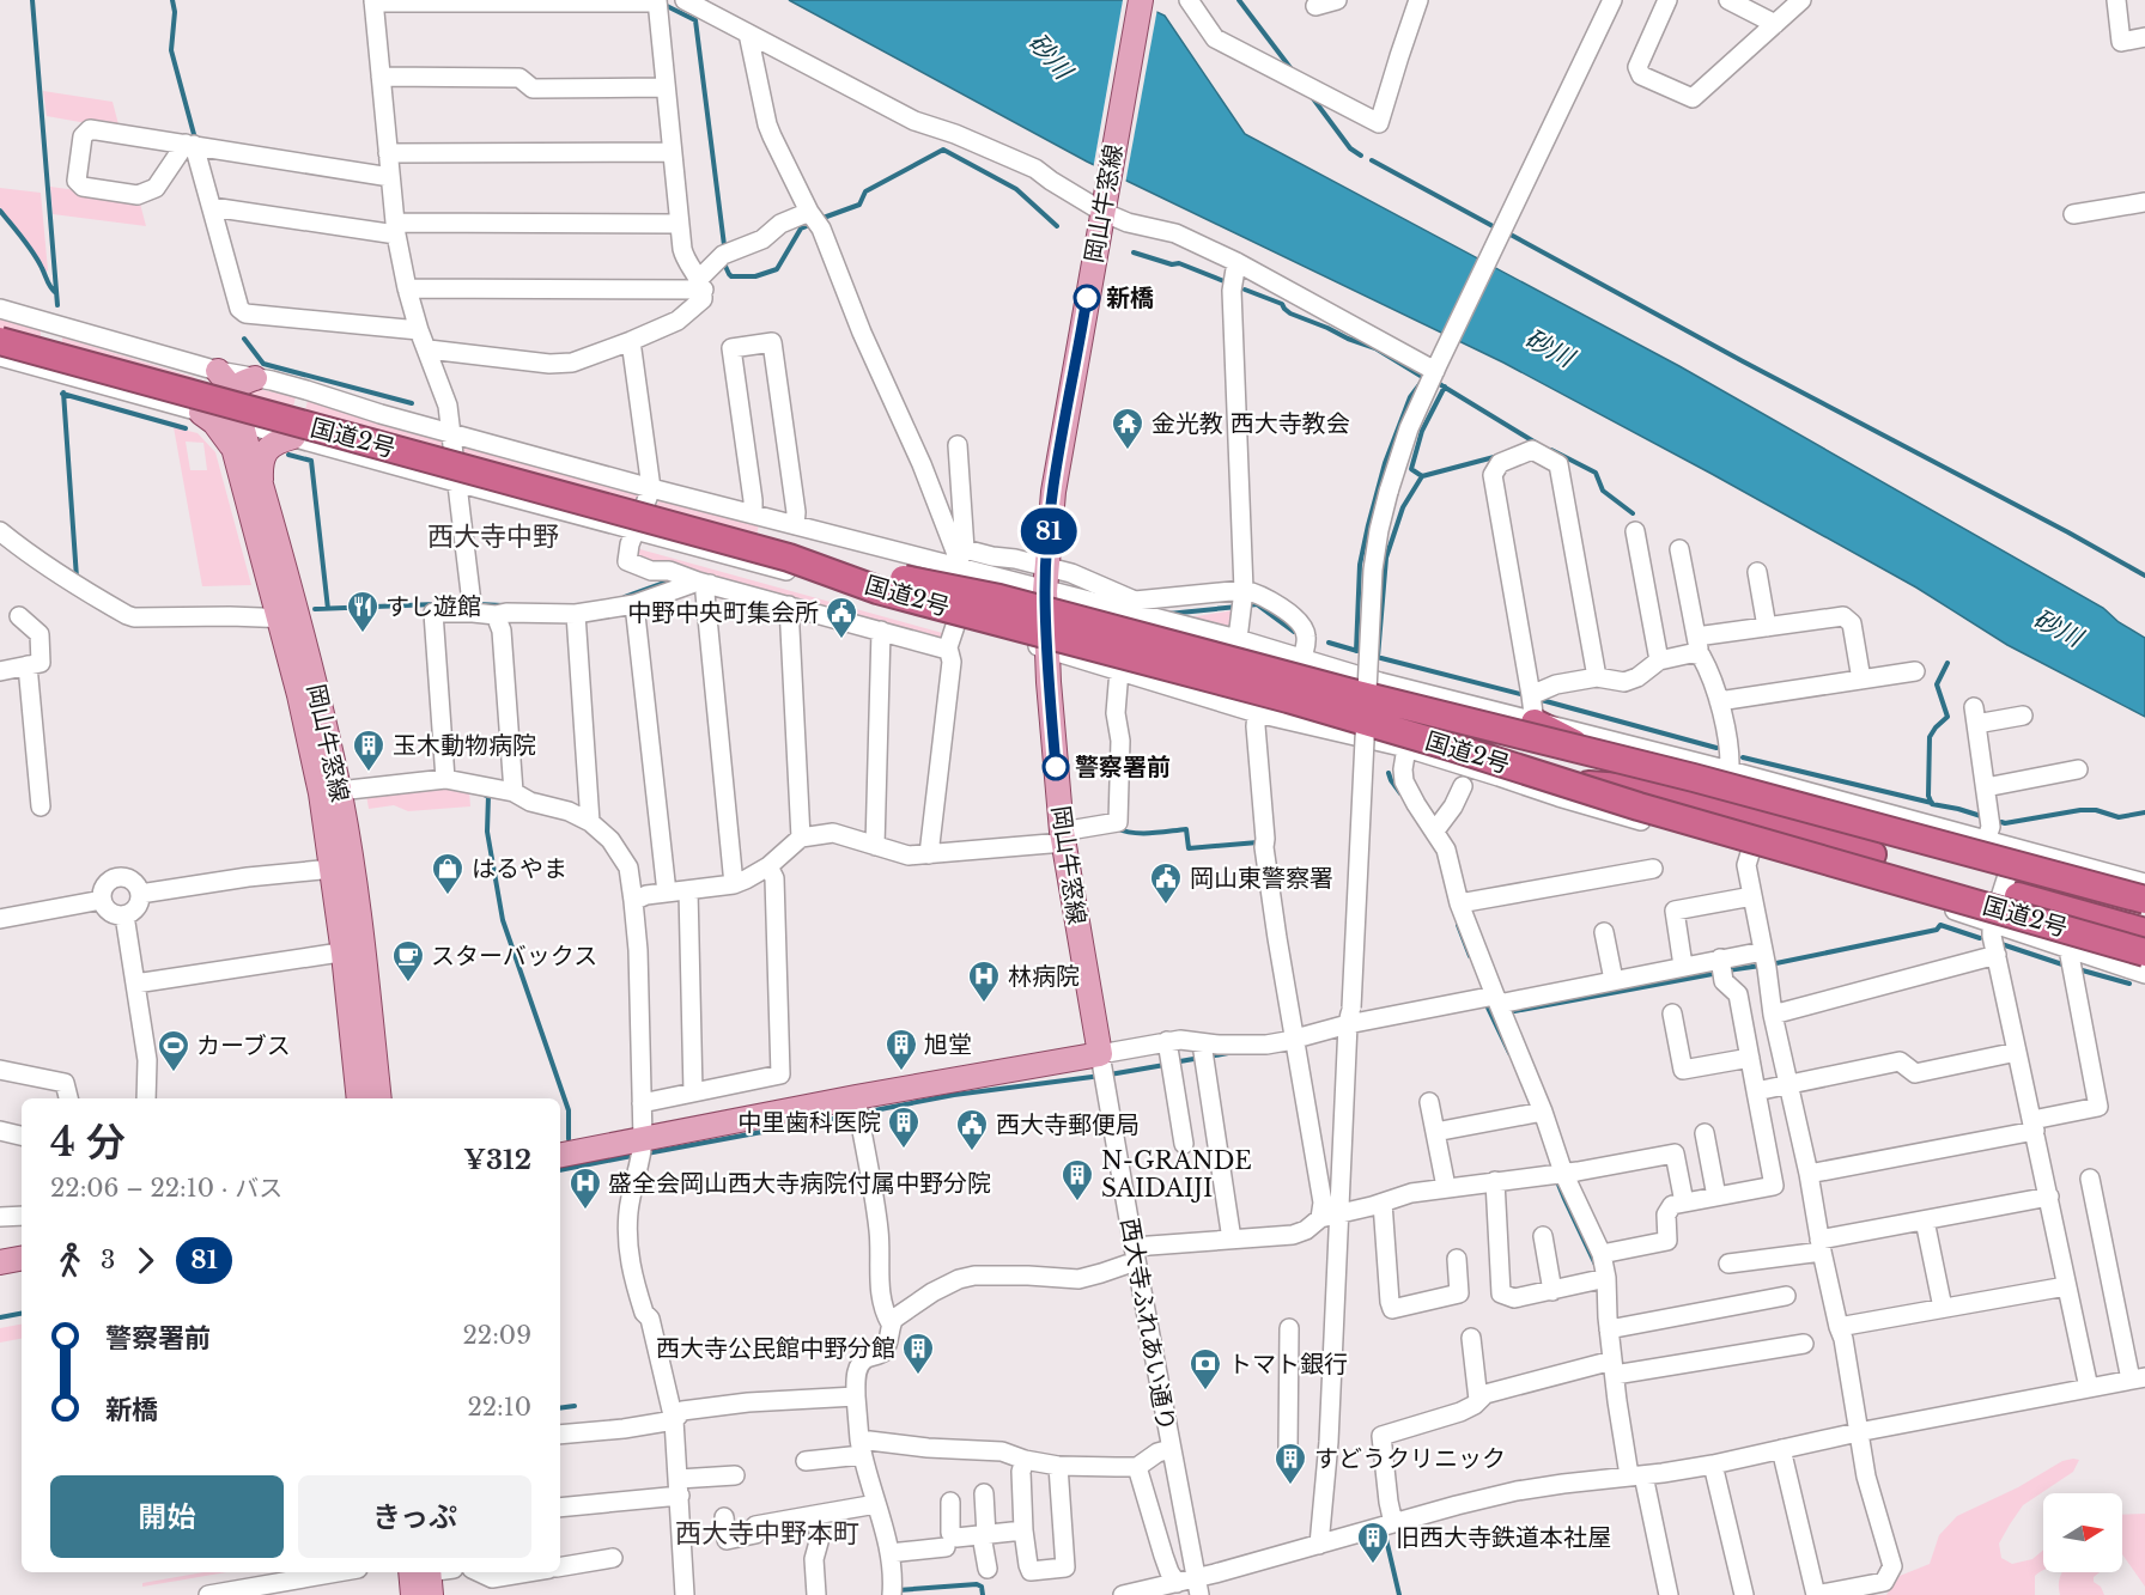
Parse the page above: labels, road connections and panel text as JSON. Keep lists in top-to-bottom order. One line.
{"streets":{"highway":["国道2号"],"main road":["岡山牛窓線"],"street":["西大寺ふれあい通り"]},"crossings":[["岡山牛窓線","西大寺ふれあい通り"]],"districts":["西大寺中野","西大寺中野本町"],"water":["砂川"],"places":{"other":["新橋","警察署前"],"temple":["金光教 西大寺教会"],"restaurant":["すし遊館"],"public building":["中野中央町集会所","岡山東警察署","西大寺郵便局"],"building":["玉木動物病院","旭堂","中里歯科医院","N-GRANDE SAIDAIJI","西大寺公民館中野分館","すどうクリニック","旧西大寺鉄道本社屋"],"shop":["はるやま"],"cafe":["スターバックス"],"hospital":["林病院","盛全会岡山西大寺病院付属中野分院"],"sports":["カーブス"],"bank":["トマト銀行"]},"lines":["bus line 81"],"north":"right","page":{"on_map":"81","heading":["4 分","22:06 – 22:10 · バス","¥312"],"legs":["3","81"],"list":[{"name":"警察署前","value":"22:09"},{"name":"新橋","value":"22:10"}],"buttons":["開始","きっぷ"]}}
